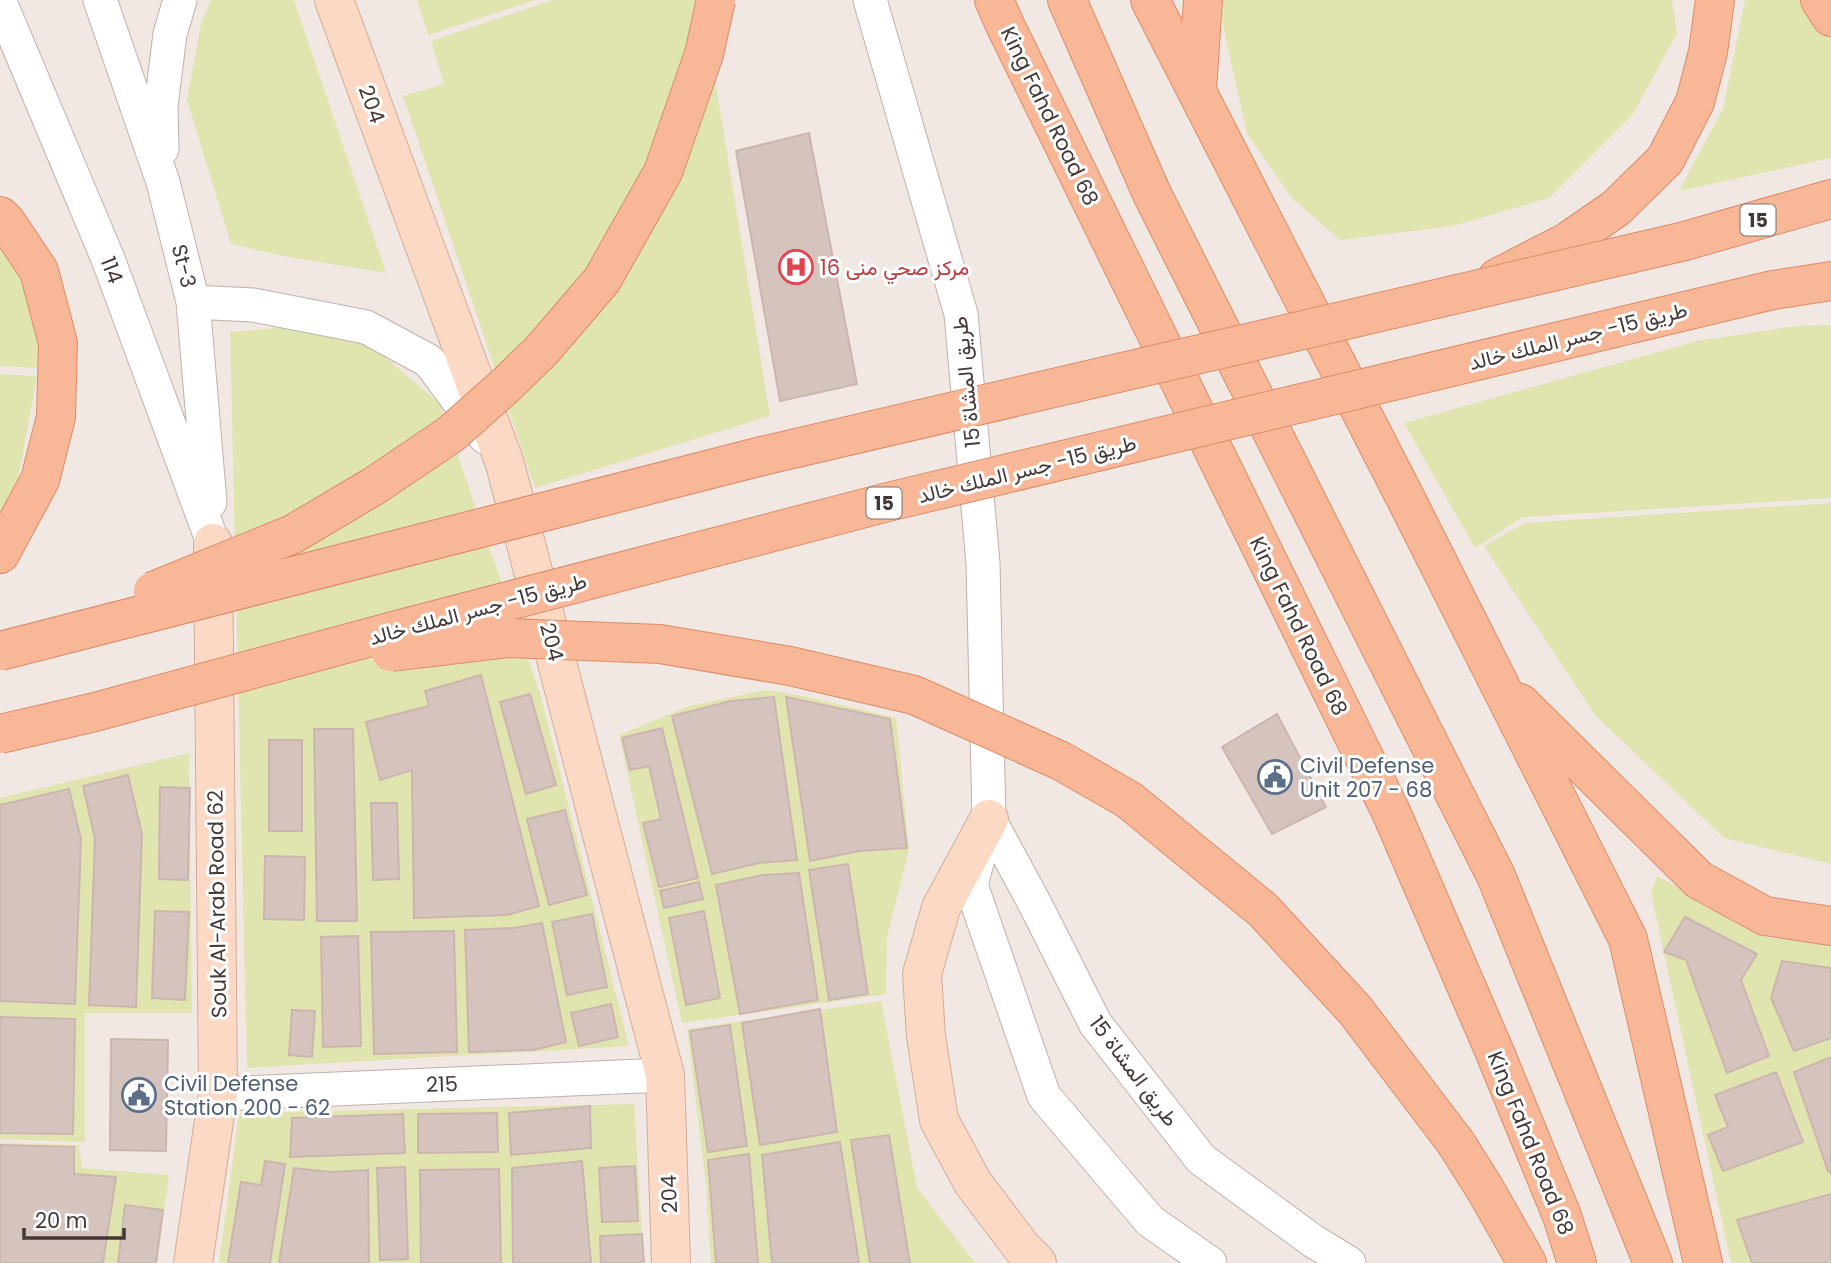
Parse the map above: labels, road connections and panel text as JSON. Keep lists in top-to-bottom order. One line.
{"streets":{"main road":["204","King Fahd Road 68","15","طريق 15- جسر الملك خالد","Souk Al-Arab Road 62"],"street":["St-3","114","طريق المشاة 15","215"]},"crossings":[["204","215"],["15","طريق 15- جسر الملك خالد"],["St-3","114"],["St-3","Souk Al-Arab Road 62"],["114","Souk Al-Arab Road 62"],["Souk Al-Arab Road 62","215"]],"places":{"hospital":["مركز صحي منى 16"],"public building":["Civil Defense Unit 207 - 68","Civil Defense Station 200 - 62"]},"scale_bar":"20 m"}
